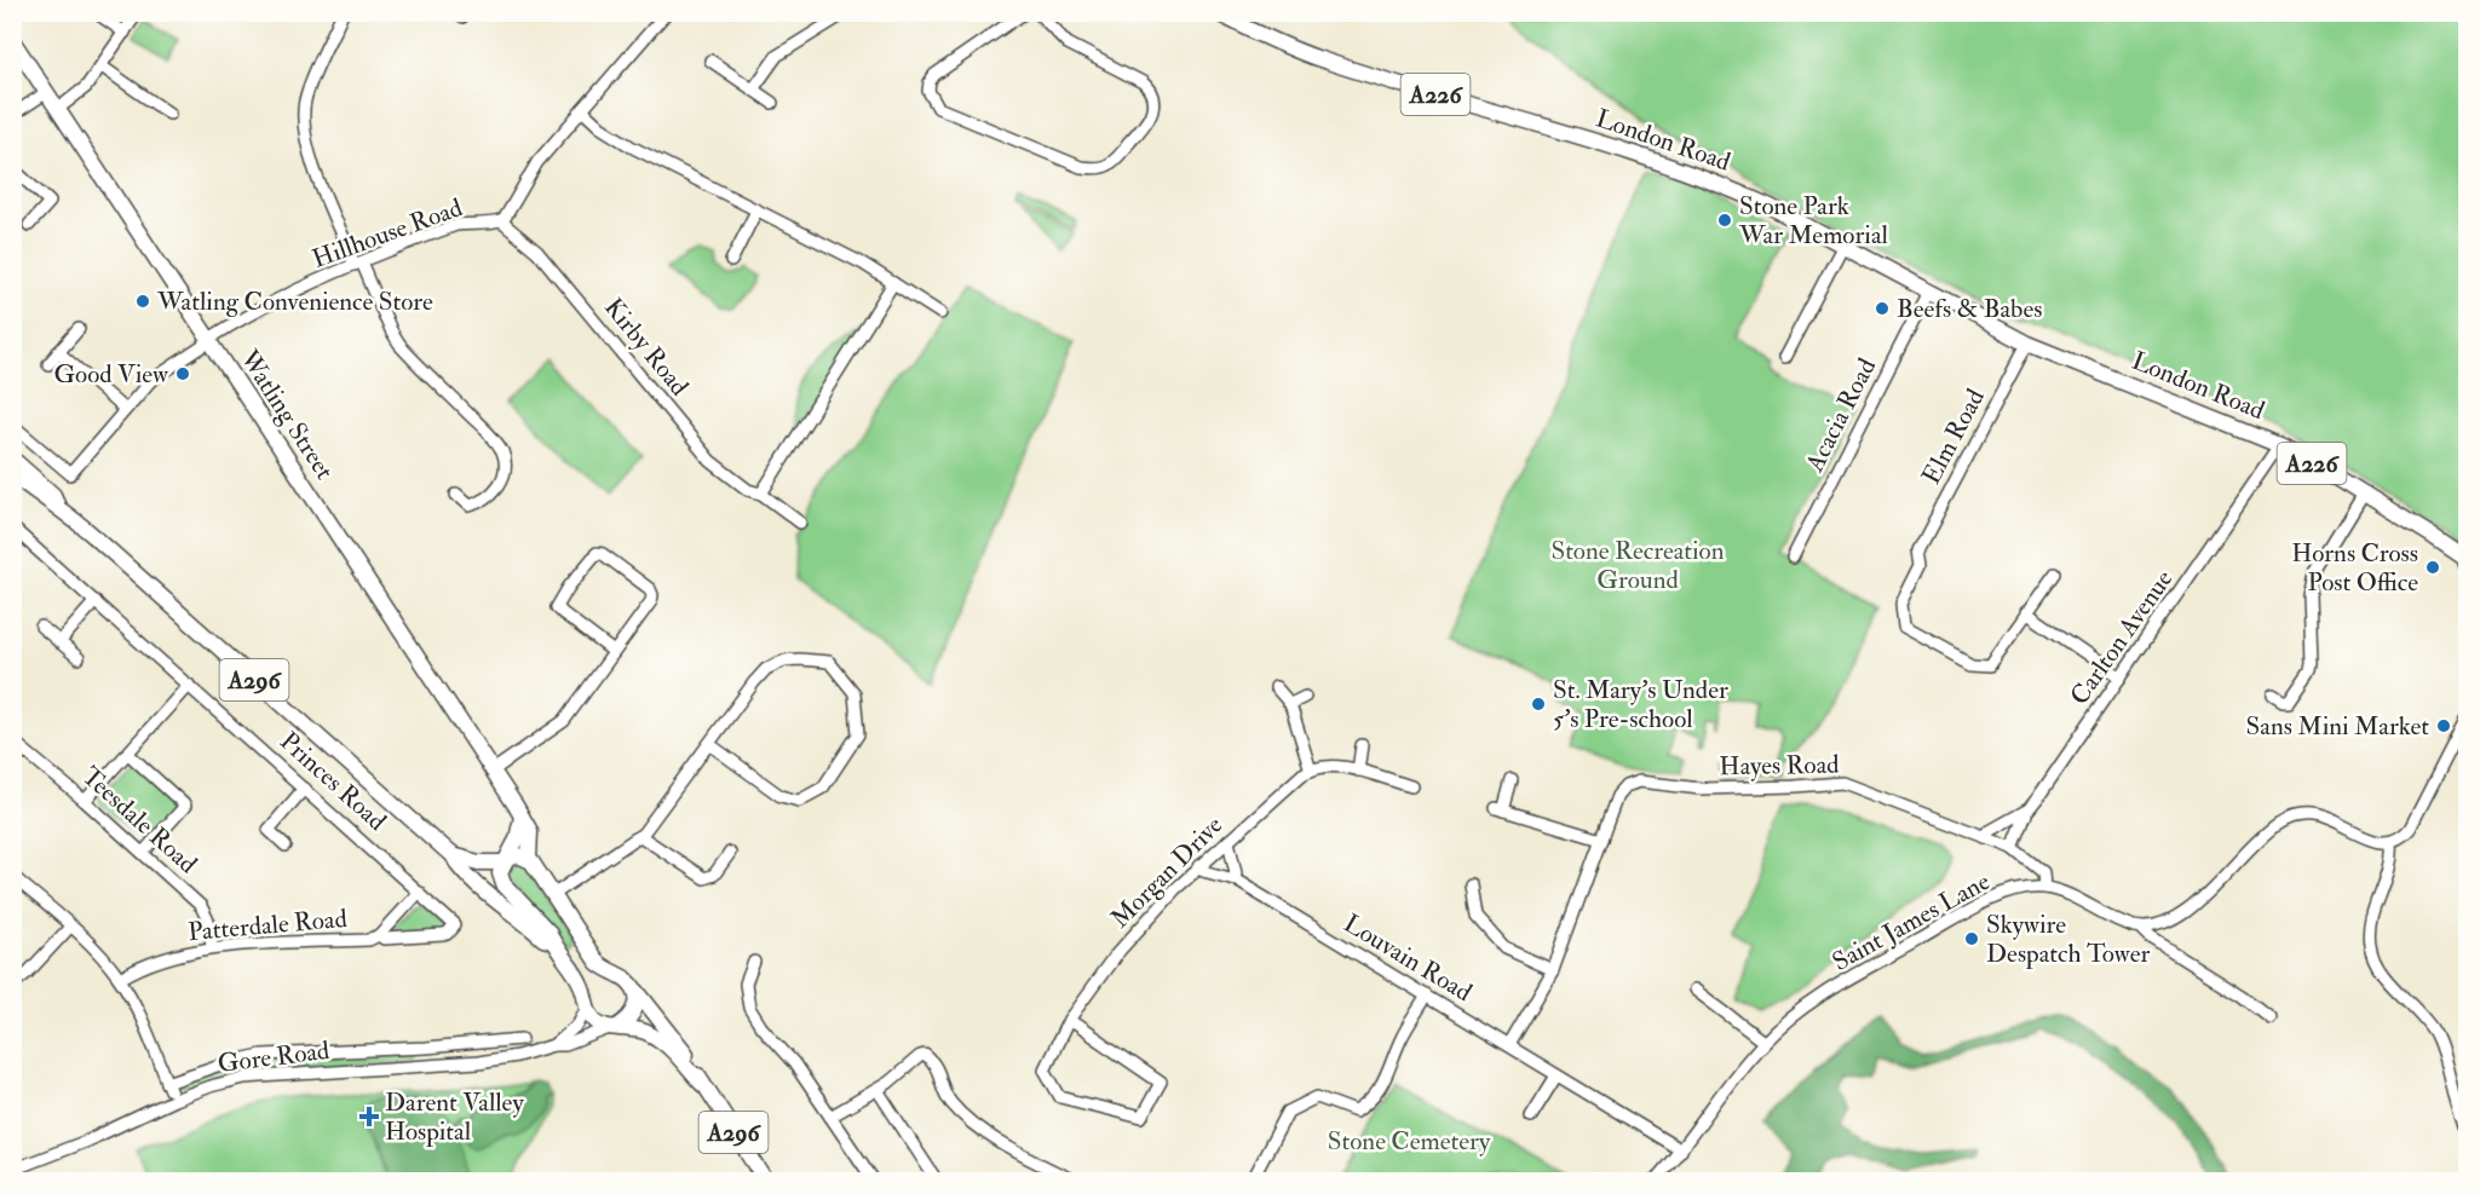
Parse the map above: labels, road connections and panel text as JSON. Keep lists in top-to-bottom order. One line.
{"streets":{"main road":["A226","London Road","Watling Street","A296","Princes Road"],"street":["Hillhouse Road","Kirby Road","Acacia Road","Elm Road","Carlton Avenue","Hayes Road","Teesdale Road","Morgan Drive","Saint James Lane","Patterdale Road","Louvain Road","Gore Road"]},"crossings":[["London Road","Acacia Road"],["London Road","Elm Road"],["London Road","Carlton Avenue"],["Hillhouse Road","Kirby Road"],["Hillhouse Road","Watling Street"],["Carlton Avenue","Hayes Road"],["A296","Gore Road"],["Hayes Road","Louvain Road"],["Princes Road","Patterdale Road"],["Teesdale Road","Patterdale Road"],["Morgan Drive","Louvain Road"],["Saint James Lane","Louvain Road"]],"parks":["Stone Recreation Ground","Stone Cemetery"],"places":{"other":["Stone Park War Memorial","Watling Convenience Store","Beefs & Babes","Good View","Horns Cross Post Office","St. Mary's Under 5's Pre-school","Sans Mini Market","Skywire Despatch Tower"],"health":["Darent Valley Hospital"]}}
